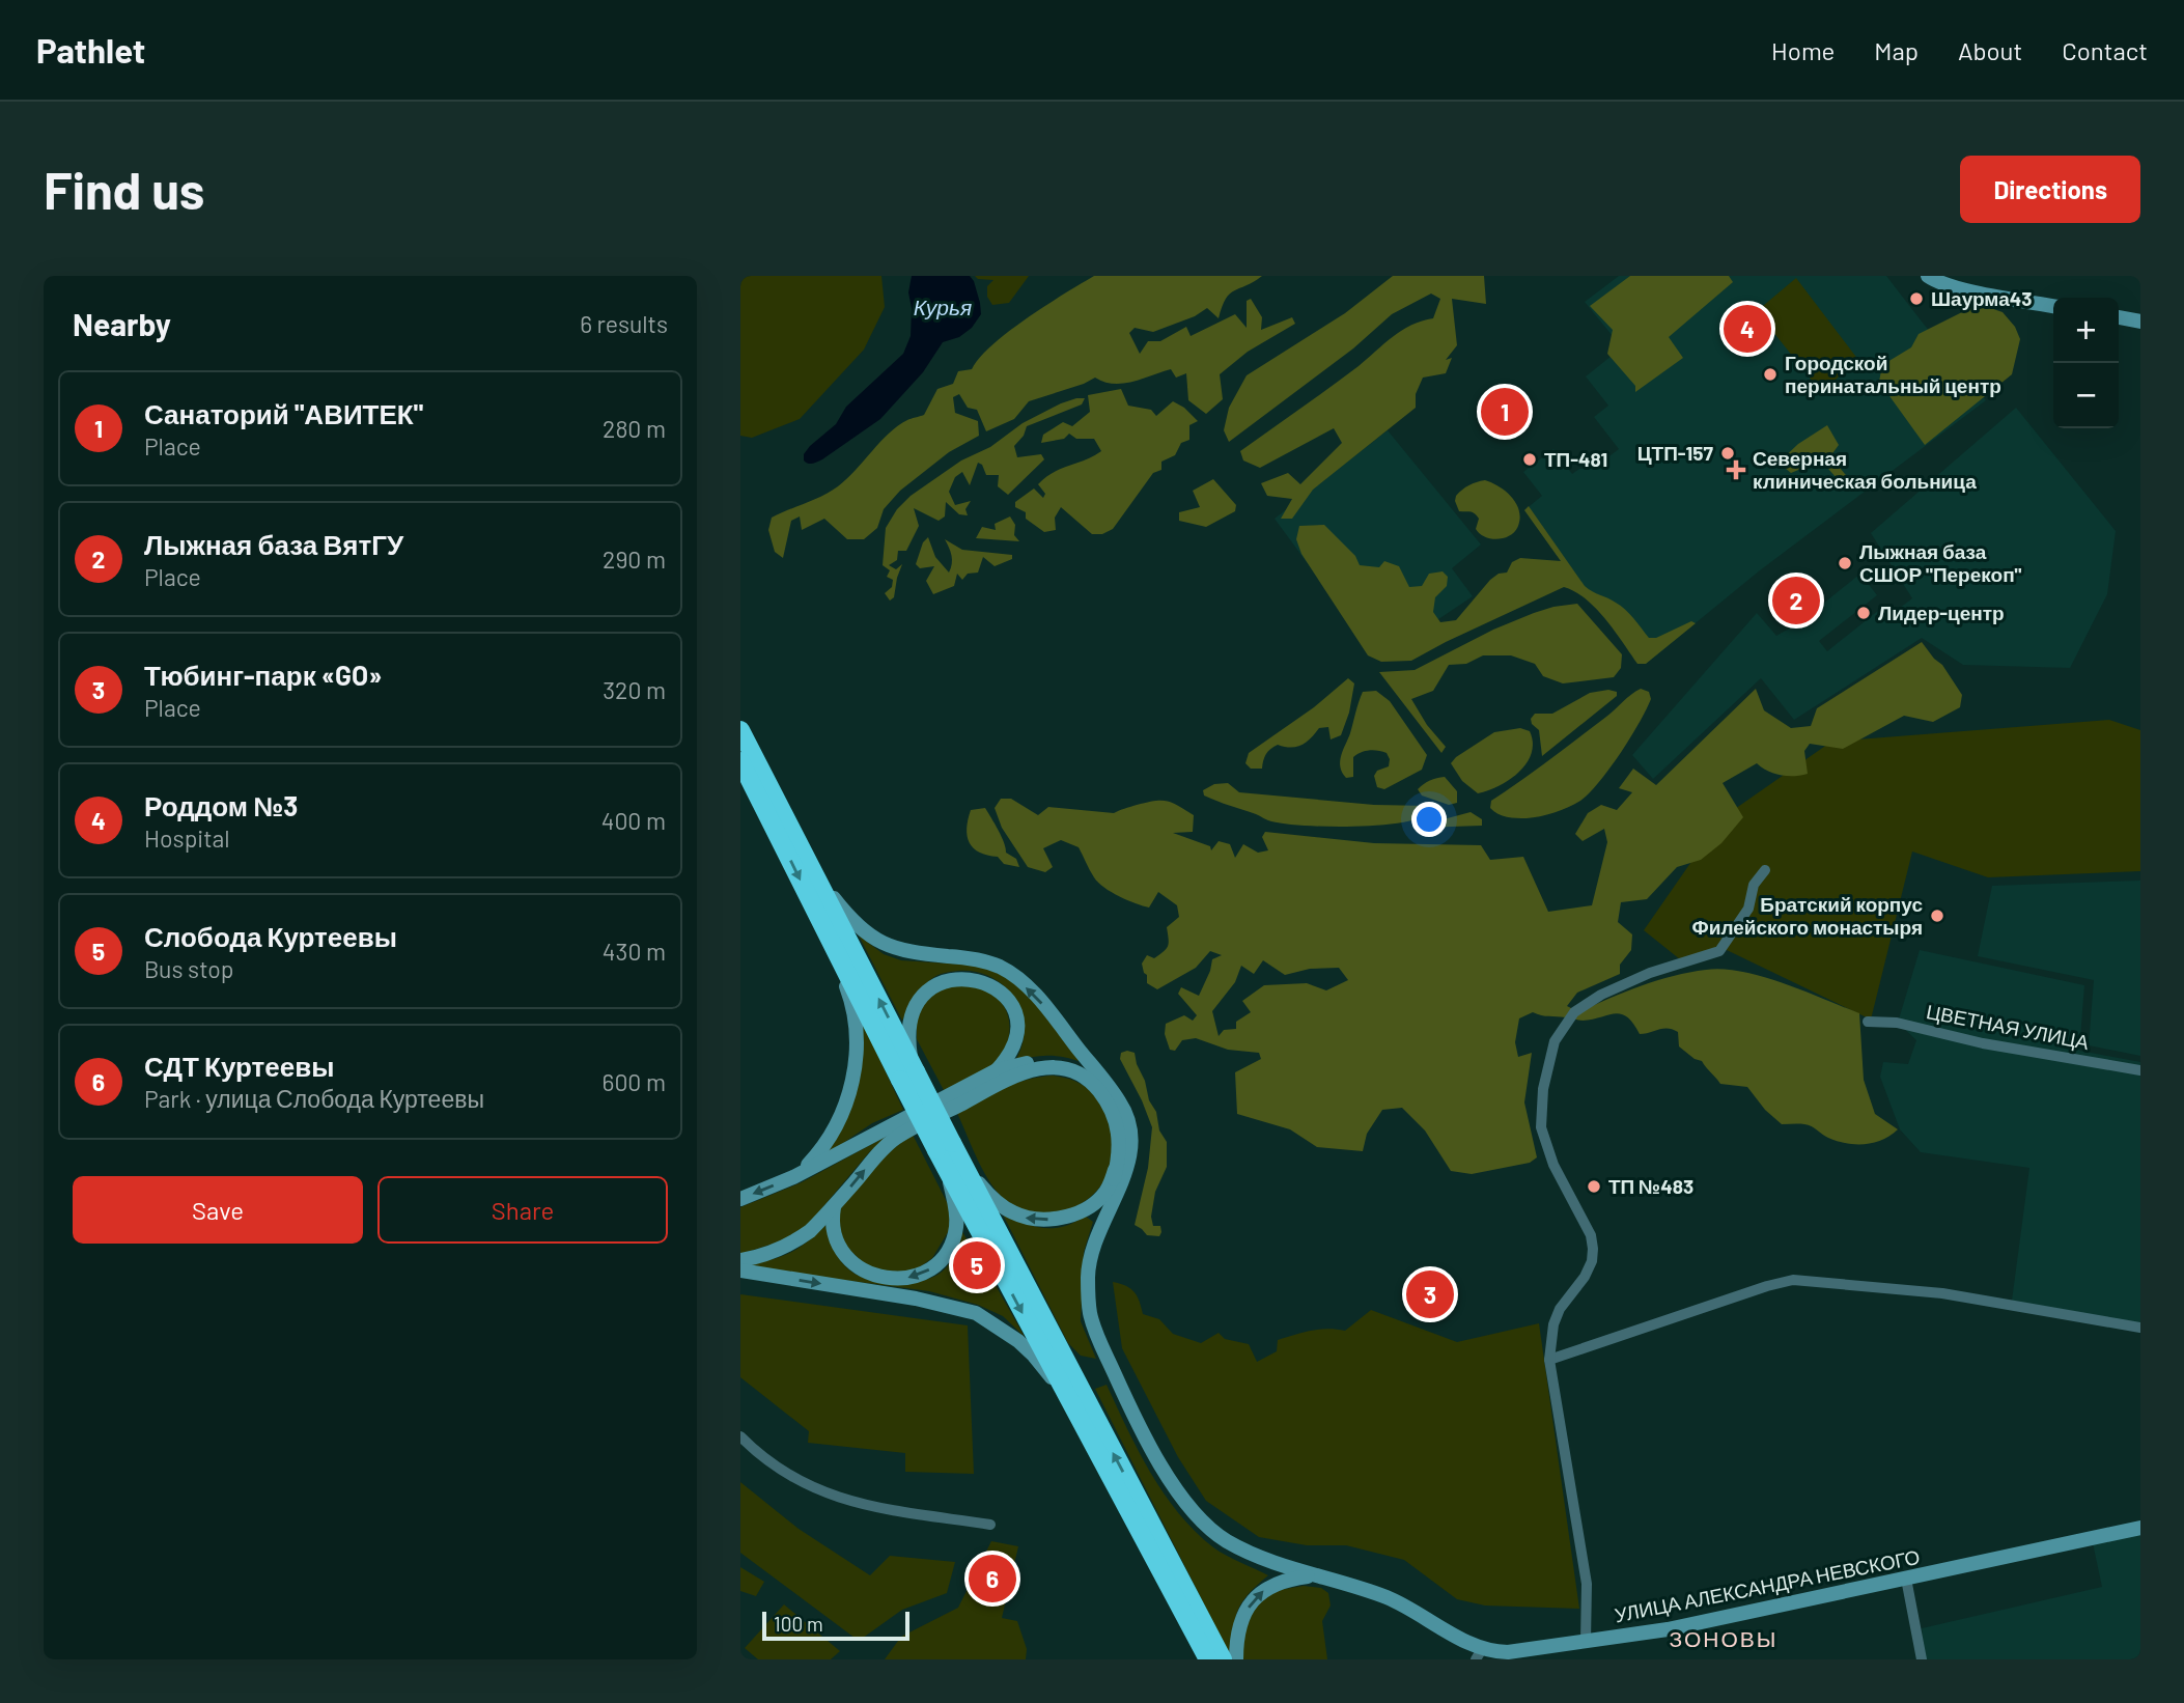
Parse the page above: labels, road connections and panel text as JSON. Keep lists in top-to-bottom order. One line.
{"streets":{"street":["ЦВЕТНАЯ УЛИЦА","УЛИЦА АЛЕКСАНДРА НЕВСКОГО"]},"districts":["ЗОНОВЫ"],"water":["Курья"],"places":{"other":["Шаурма43","Городской перинатальный центр","ЦТП-157","ТП-481","Лыжная база СШОР \"Перекоп\"","Лидер-центр","Братский корпус Филейского монастыря","ТП №483"],"health":["Северная клиническая больница"]},"scale_bar":"100 m","page":{"header":"Pathlet","nav":["Home","Map","About","Contact"],"buttons":["Directions",["Save","Share"]],"title":"Find us","heading":["Nearby","6 results"],"map_buttons":["+","−"],"pins":["4","1","2","5","3","6"],"list":[{"mark":"1","name":"Санаторий \"АВИТЕК\"","note":"Place","value":"280 m"},{"mark":"2","name":"Лыжная база ВятГУ","note":"Place","value":"290 m"},{"mark":"3","name":"Тюбинг-парк «GO»","note":"Place","value":"320 m"},{"mark":"4","name":"Роддом №3","note":"Hospital","value":"400 m"},{"mark":"5","name":"Слобода Куртеевы","note":"Bus stop","value":"430 m"},{"mark":"6","name":"СДТ Куртеевы","note":"Park · улица Слобода Куртеевы","value":"600 m"}],"scale":"100 m"}}
